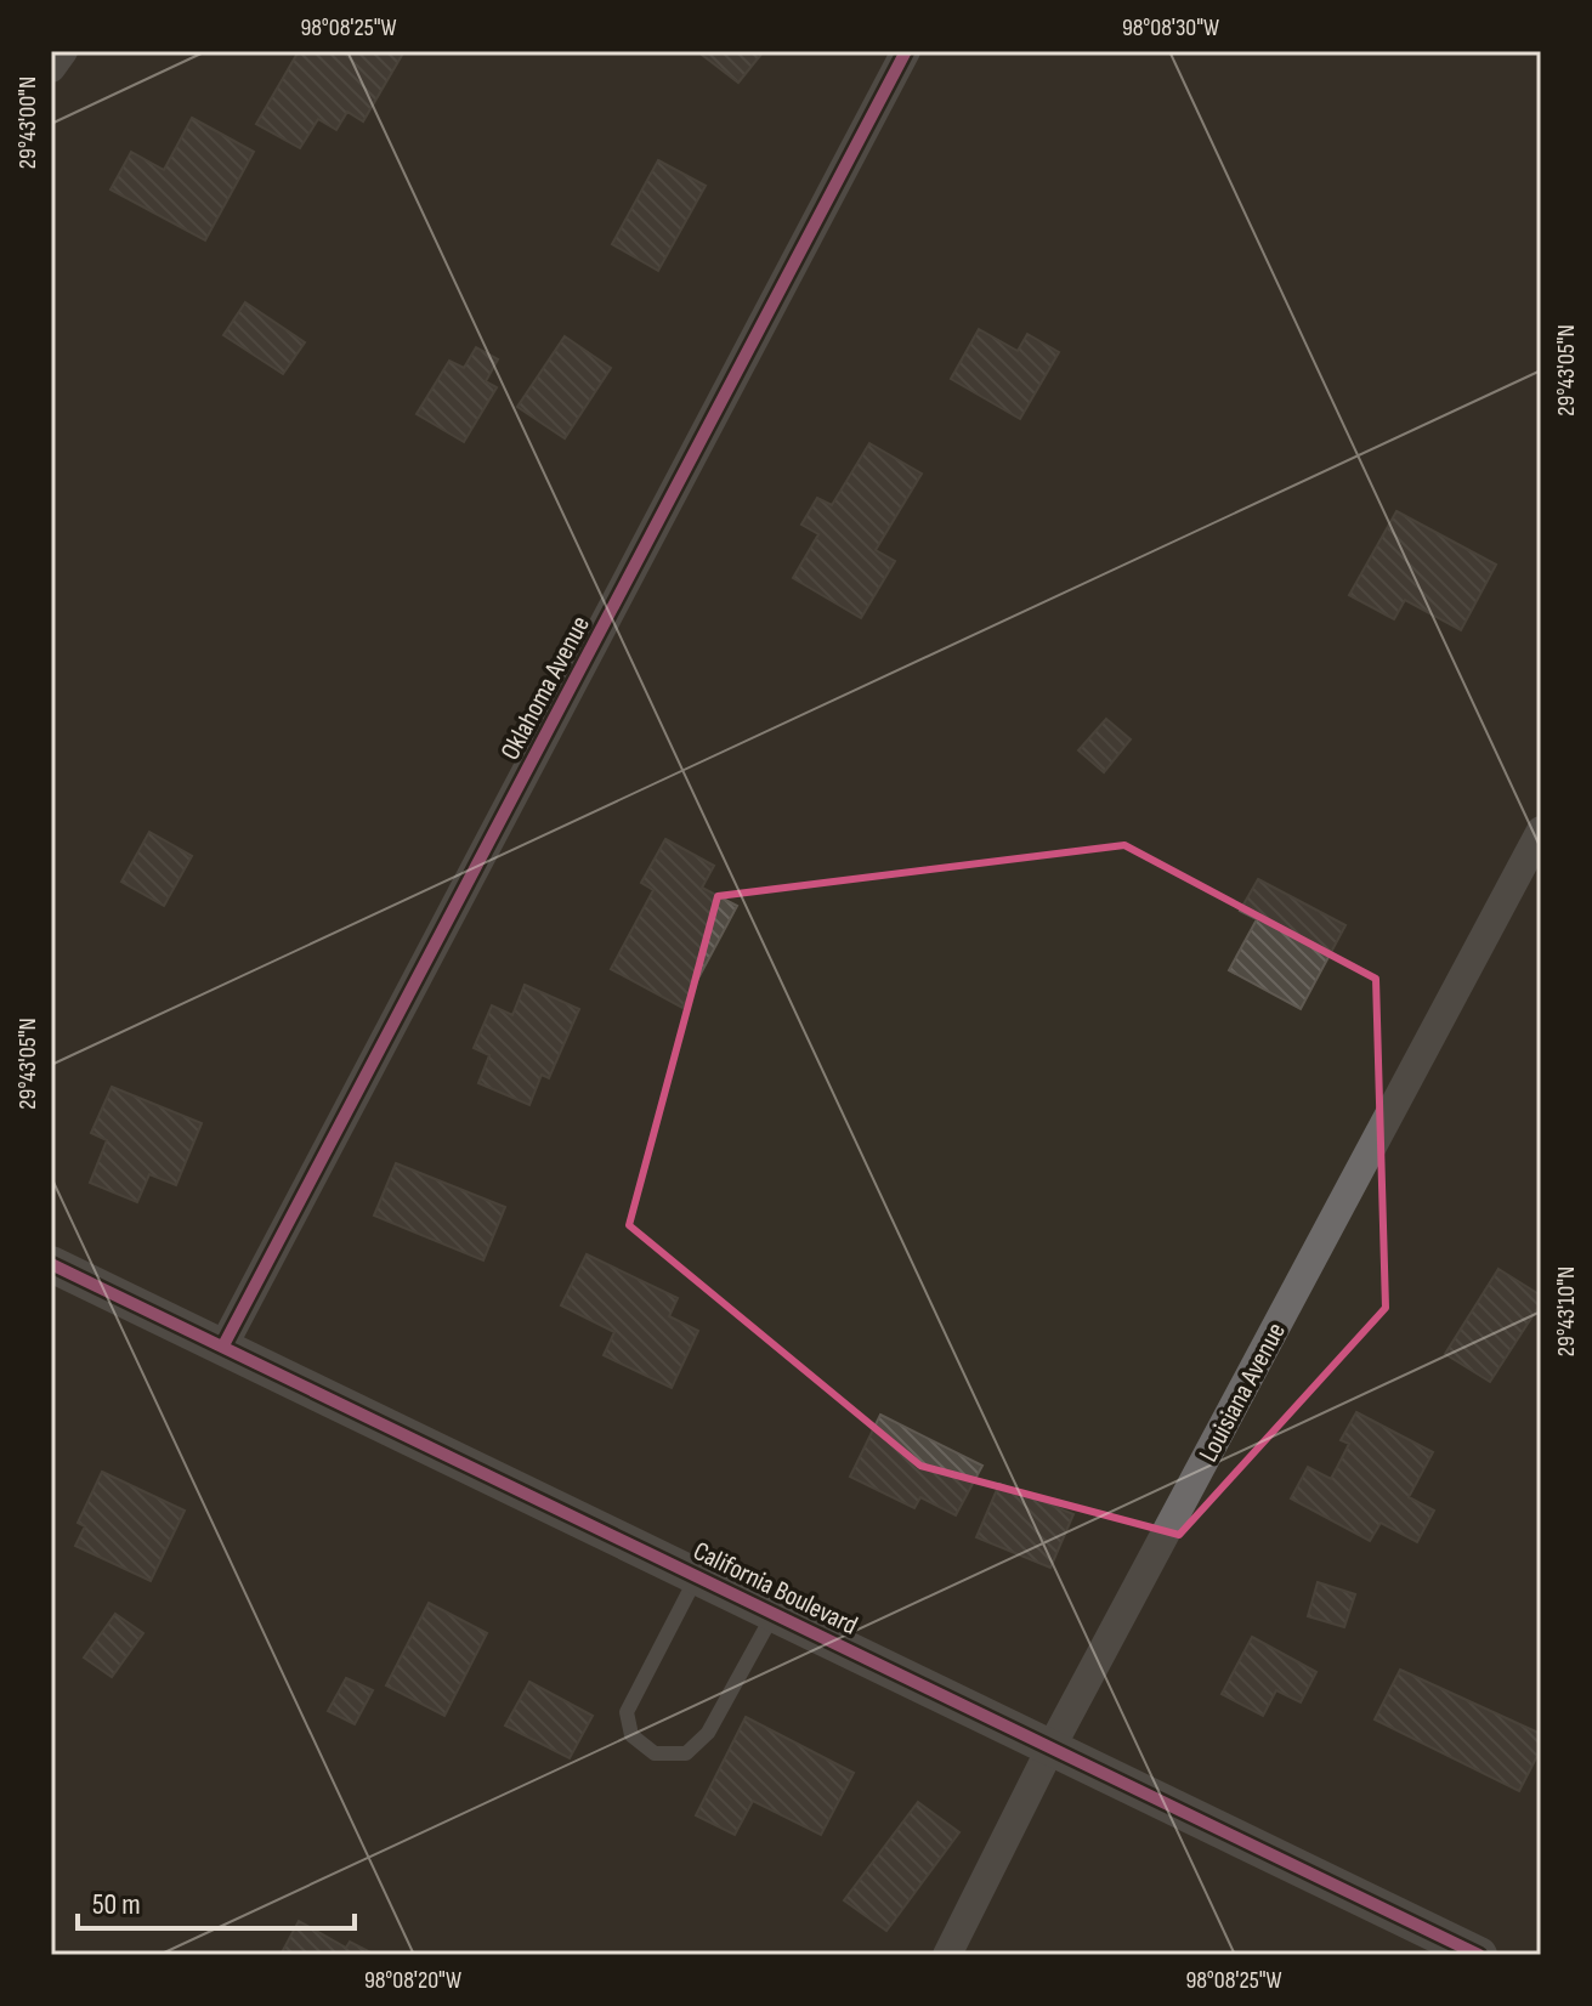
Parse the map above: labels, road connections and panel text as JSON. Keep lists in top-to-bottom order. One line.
{"streets":{"street":["Oklahoma Avenue","Louisiana Avenue","California Boulevard"]},"crossings":[["Oklahoma Avenue","California Boulevard"],["Louisiana Avenue","California Boulevard"]],"scale_bar":"50 m","coordinates":["98°08'25\"W","98°08'30\"W","29°43'00\"N","29°43'05\"N","29°43'10\"N","98°08'20\"W"]}
